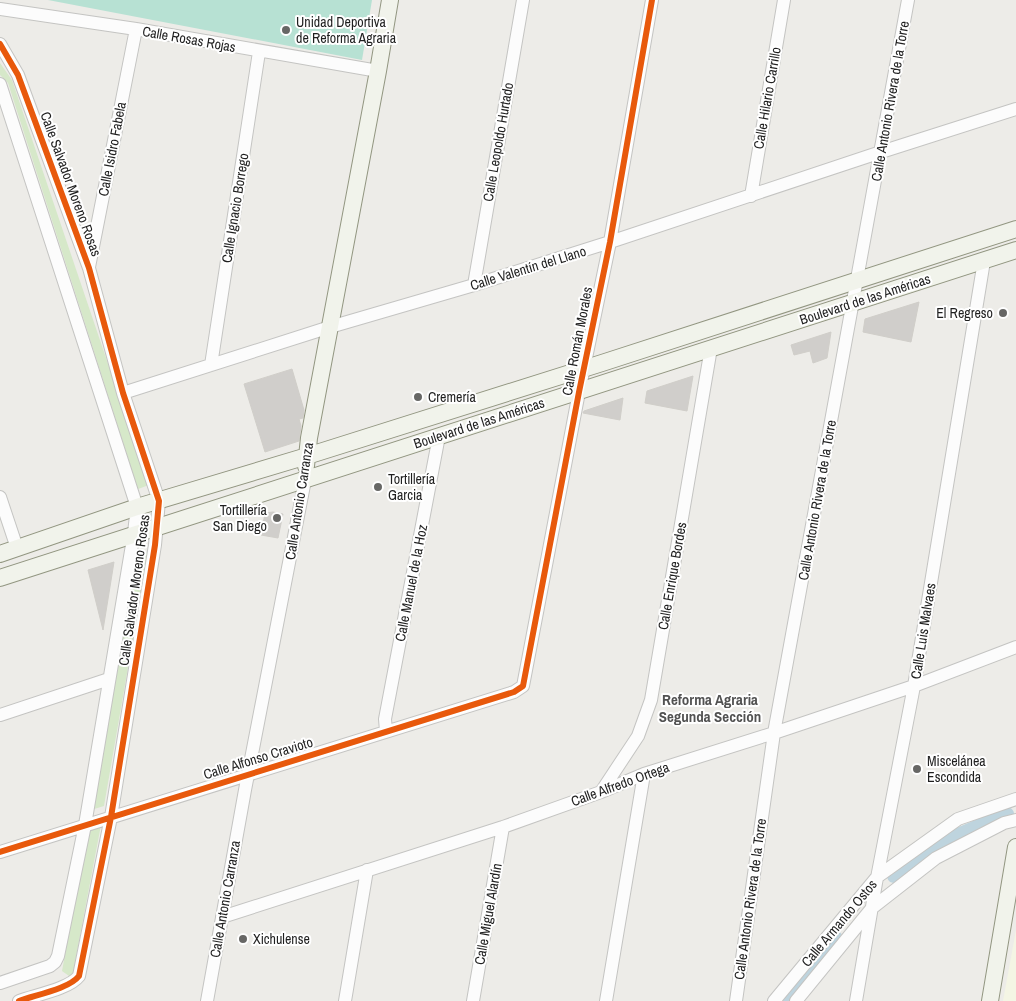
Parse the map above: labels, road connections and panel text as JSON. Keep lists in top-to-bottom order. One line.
{"streets":{"main road":["Boulevard de las Américas","Calle Antonio Carranza"],"street":["Calle Rosas Rojas","Calle Hilario Carrillo","Calle Antonio Rivera de la Torre","Calle Leopoldo Hurtado","Calle Isidro Fabela","Calle Salvador Moreno Rosas","Calle Ignacio Borrego","Calle Valentín del Llano","Calle Román Morales","Calle Enrique Bordes","Calle Manuel de la Hoz","Calle Luis Malvaes","Calle Alfonso Cravioto","Calle Alfredo Ortega","Calle Miguel Alardín","Calle Armando Ostos"]},"crossings":[["Calle Rosas Rojas","Calle Isidro Fabela"],["Calle Rosas Rojas","Calle Ignacio Borrego"],["Calle Rosas Rojas","Calle Antonio Carranza"],["Calle Hilario Carrillo","Calle Valentín del Llano"],["Calle Antonio Rivera de la Torre","Calle Valentín del Llano"],["Calle Antonio Rivera de la Torre","Boulevard de las Américas"],["Calle Antonio Rivera de la Torre","Calle Alfredo Ortega"],["Calle Leopoldo Hurtado","Calle Valentín del Llano"],["Calle Isidro Fabela","Calle Salvador Moreno Rosas"],["Calle Salvador Moreno Rosas","Calle Valentín del Llano"],["Calle Salvador Moreno Rosas","Boulevard de las Américas"],["Calle Salvador Moreno Rosas","Calle Alfonso Cravioto"],["Calle Ignacio Borrego","Calle Valentín del Llano"],["Calle Valentín del Llano","Calle Román Morales"],["Calle Valentín del Llano","Calle Antonio Carranza"],["Boulevard de las Américas","Calle Román Morales"],["Boulevard de las Américas","Calle Antonio Carranza"],["Boulevard de las Américas","Calle Enrique Bordes"],["Boulevard de las Américas","Calle Manuel de la Hoz"],["Boulevard de las Américas","Calle Luis Malvaes"],["Calle Román Morales","Calle Alfonso Cravioto"],["Calle Antonio Carranza","Calle Alfonso Cravioto"],["Calle Antonio Carranza","Calle Alfredo Ortega"],["Calle Enrique Bordes","Calle Alfredo Ortega"],["Calle Manuel de la Hoz","Calle Alfonso Cravioto"],["Calle Luis Malvaes","Calle Alfredo Ortega"],["Calle Luis Malvaes","Calle Armando Ostos"],["Calle Alfredo Ortega","Calle Miguel Alardín"]],"districts":["Reforma Agraria Segunda Sección"],"places":["Unidad Deportiva de Reforma Agraria","El Regreso","Cremería","Tortillería Garcia","Tortillería San Diego","Miscelánea Escondida","Xichulense"]}
